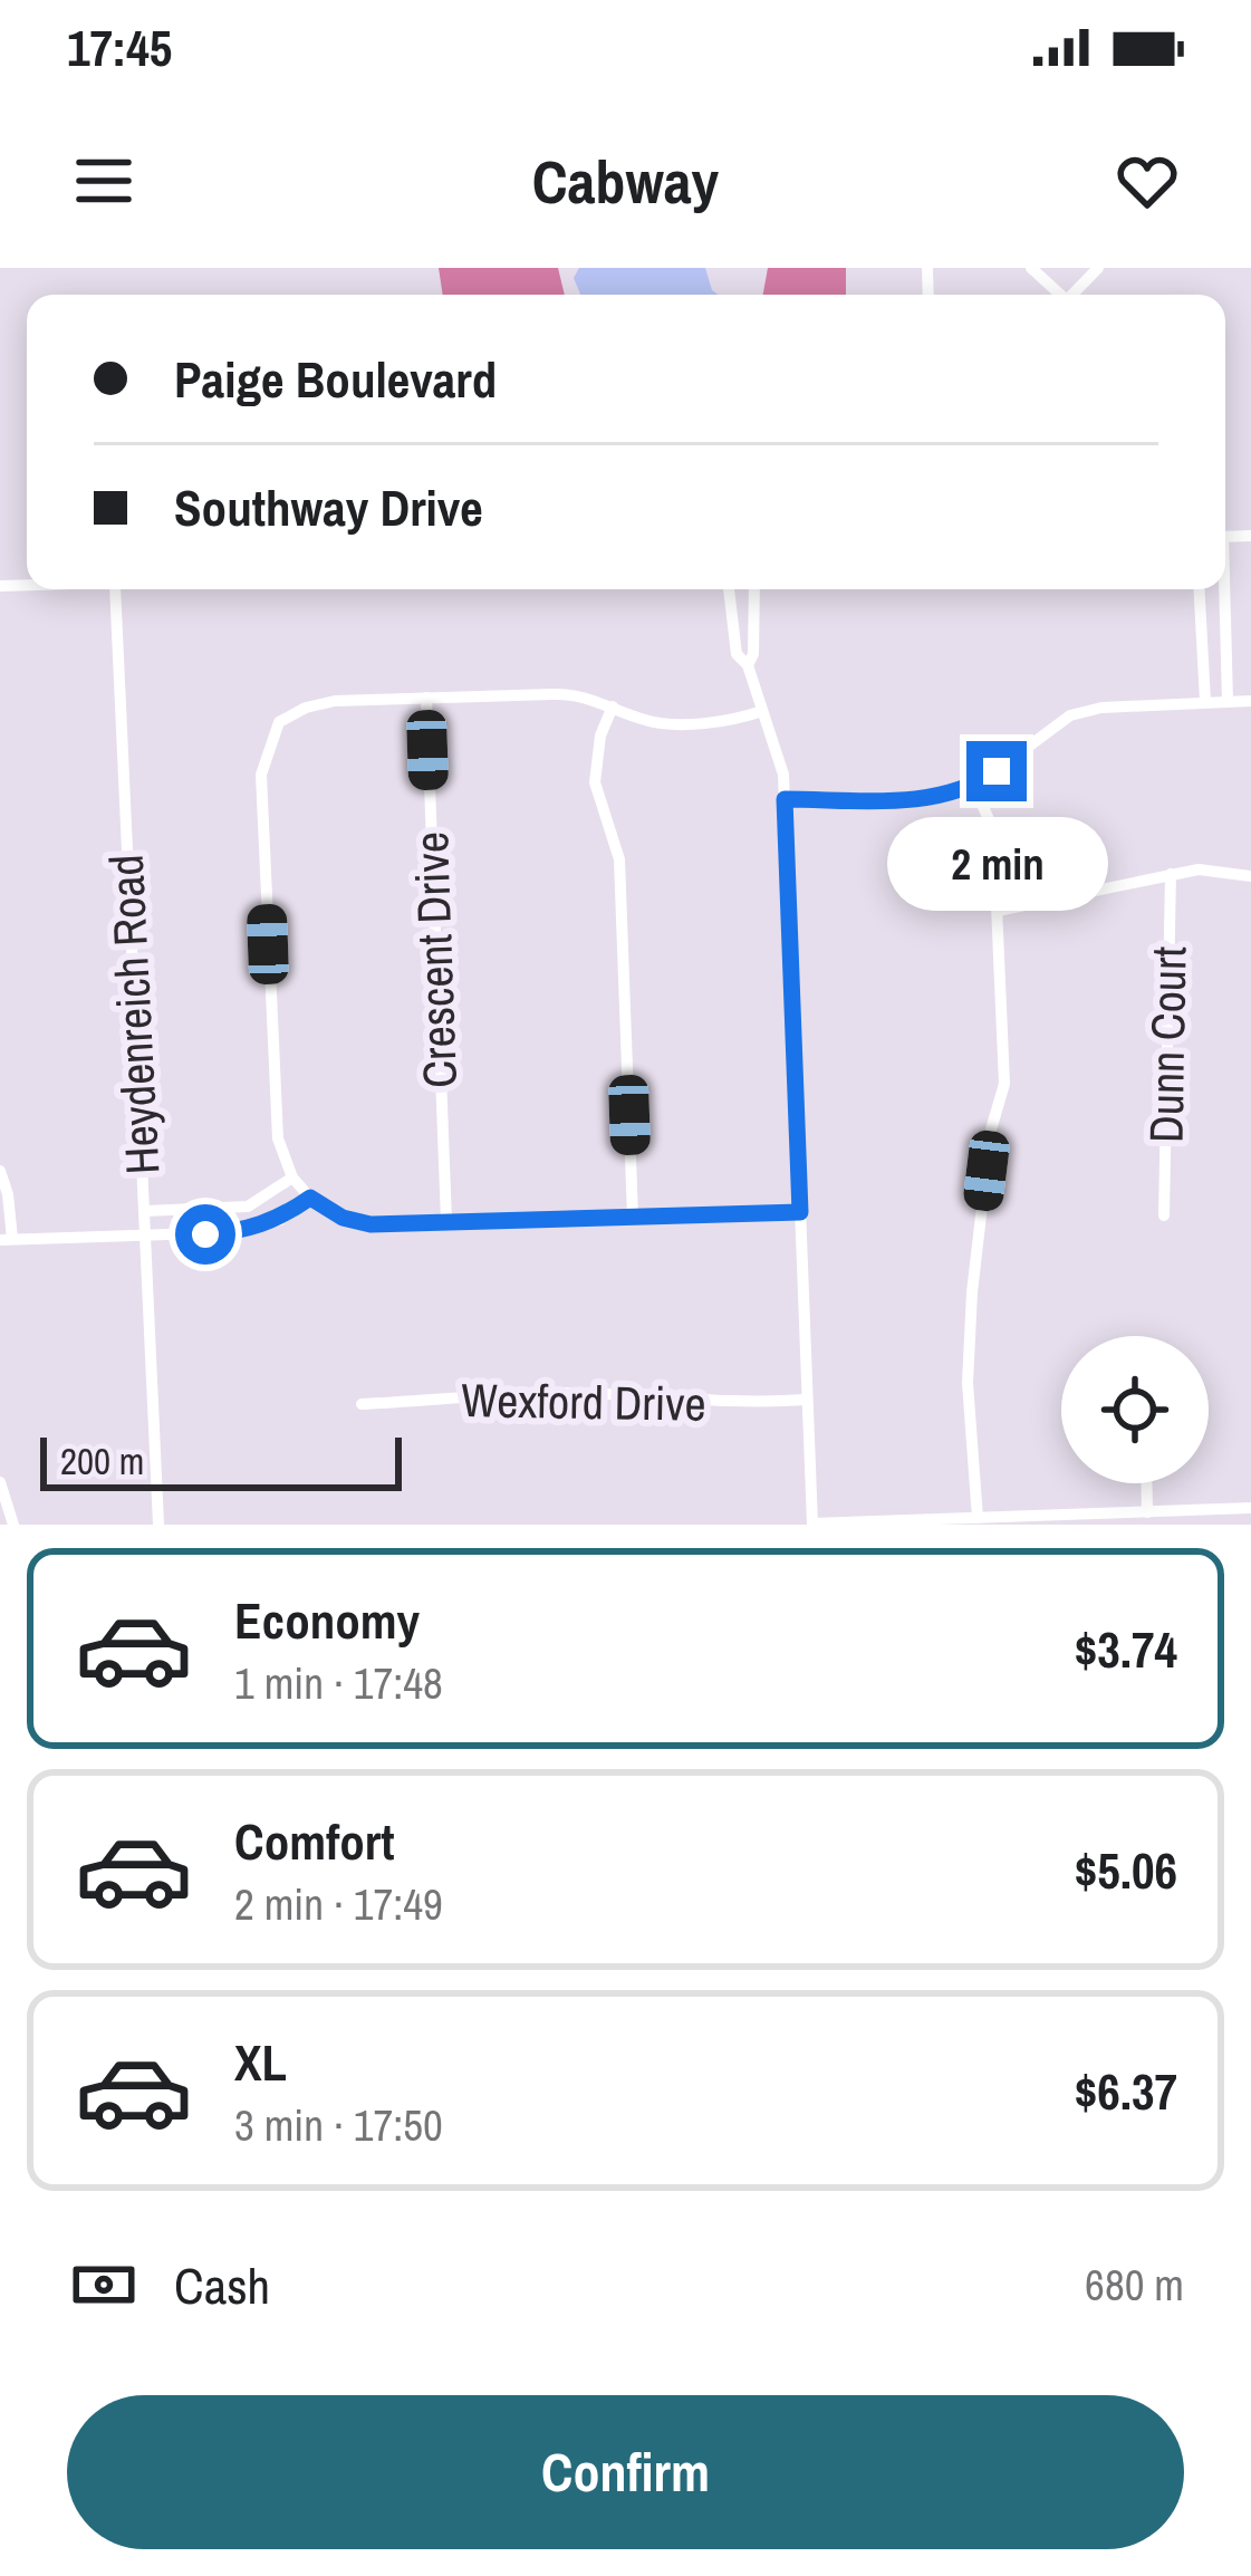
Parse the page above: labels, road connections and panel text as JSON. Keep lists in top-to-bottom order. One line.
{"streets":{"street":["Crescent Drive","Heydenreich Road","Dunn Court","Wexford Drive"]},"scale_bar":"200 m","page":{"status":"17:45","header":"Cabway","banner":["Paige Boulevard","Southway Drive"],"bubble":"2 min","scale":"200 m","list":[{"name":"Economy","note":"1 min · 17:48","value":"$3.74"},{"name":"Comfort","note":"2 min · 17:49","value":"$5.06"},{"name":"XL","note":"3 min · 17:50","value":"$6.37"}],"pay":["Cash","680 m"],"buttons":"Confirm"}}
